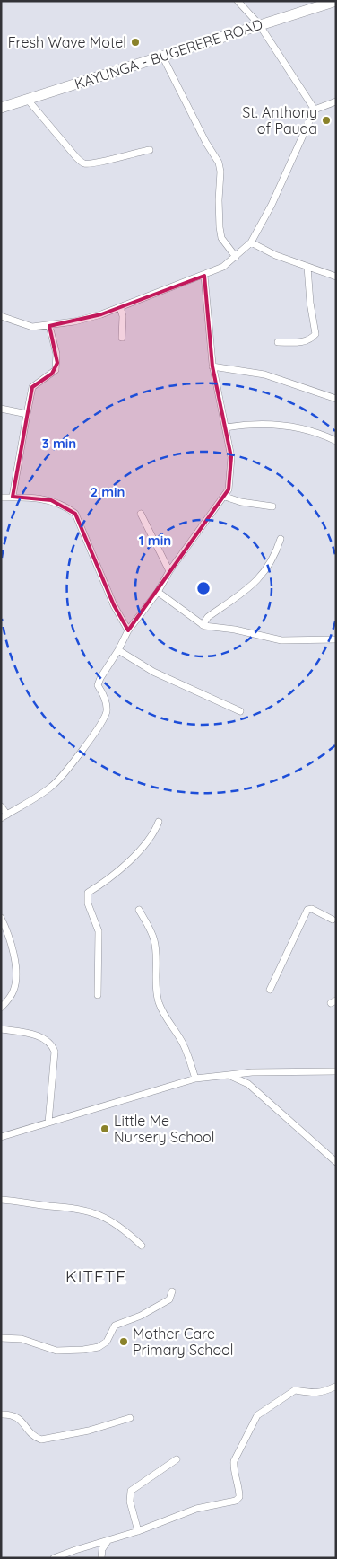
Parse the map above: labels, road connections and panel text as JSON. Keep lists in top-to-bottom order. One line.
{"streets":{"main road":["KAYUNGA - BUGERERE ROAD"]},"districts":["KITETE"],"places":["Fresh Wave Motel","St. Anthony of Pauda","Little Me Nursery School","Mother Care Primary School"],"rings":["3 min","2 min","1 min"]}
